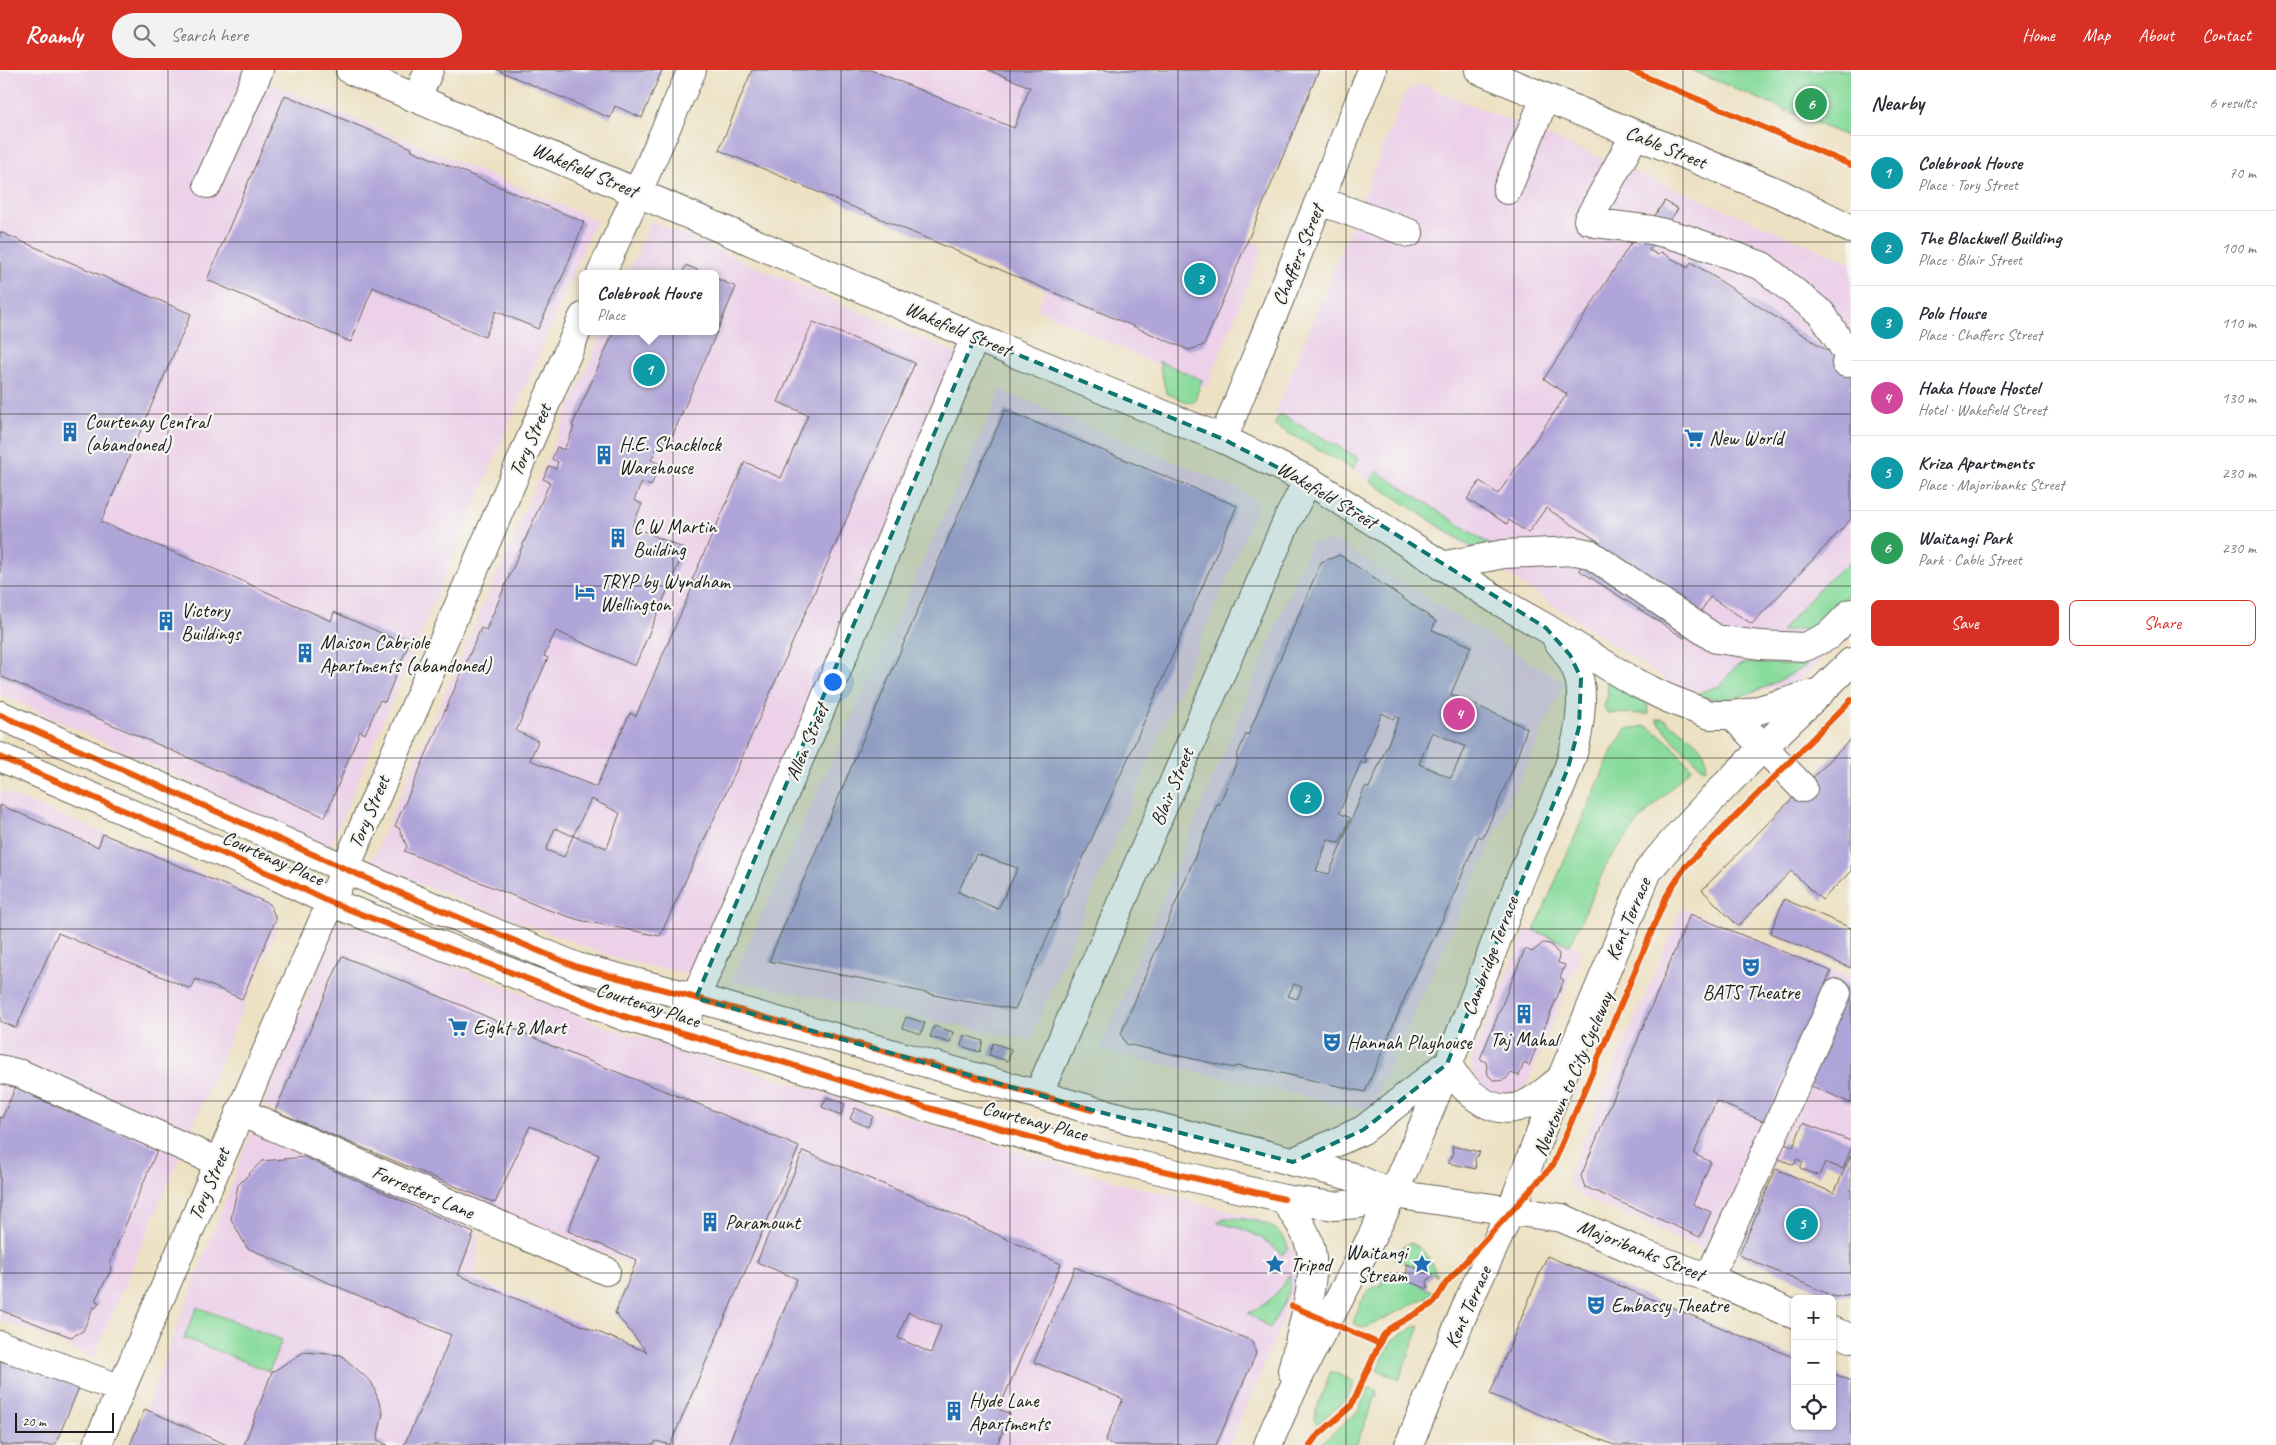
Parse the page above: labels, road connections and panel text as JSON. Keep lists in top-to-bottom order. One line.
{"streets":{"street":["Cable Street","Wakefield Street","Chaffers Street","Tory Street","Allen Street","Blair Street","Courtenay Place","Kent Terrace","Cambridge Terrace","Forresters Lane","Majoribanks Street"],"cycle path":["Newtown to City Cycleway"]},"crossings":[["Wakefield Street","Chaffers Street"],["Wakefield Street","Allen Street"],["Wakefield Street","Blair Street"],["Wakefield Street","Kent Terrace"],["Wakefield Street","Cambridge Terrace"],["Tory Street","Courtenay Place"],["Tory Street","Forresters Lane"],["Allen Street","Courtenay Place"],["Blair Street","Courtenay Place"],["Courtenay Place","Kent Terrace"],["Courtenay Place","Cambridge Terrace"],["Courtenay Place","Majoribanks Street"],["Kent Terrace","Majoribanks Street"]],"places":{"building":["Courtenay Central (abandoned)","H.E. Shacklock Warehouse","C W Martin Building","Victory Buildings","Maison Cabriole Apartments (abandoned)","Taj Mahal","Paramount","Hyde Lane Apartments"],"supermarket":["New World","Eight 8 Mart"],"hotel":["TRYP by Wyndham Wellington"],"theatre":["BATS Theatre","Hannah Playhouse","Embassy Theatre"],"place":["Tripod","Waitangi Stream"]},"scale_bar":"20 m","page":{"header":"Roamly","search":"Search here","nav":["Home","Map","About","Contact"],"heading":["Nearby","6 results"],"pins":["6","3","1","4","2","5"],"list":[{"mark":"1","name":"Colebrook House","note":"Place · Tory Street","value":"70 m"},{"mark":"2","name":"The Blackwell Building","note":"Place · Blair Street","value":"100 m"},{"mark":"3","name":"Polo House","note":"Place · Chaffers Street","value":"110 m"},{"mark":"4","name":"Haka House Hostel","note":"Hotel · Wakefield Street","value":"130 m"},{"mark":"5","name":"Kriza Apartments","note":"Place · Majoribanks Street","value":"230 m"},{"mark":"6","name":"Waitangi Park","note":"Park · Cable Street","value":"230 m"}],"popup":["Colebrook House","Place"],"buttons":["Save","Share"],"map_buttons":["+","−"],"scale":"20 m"}}
